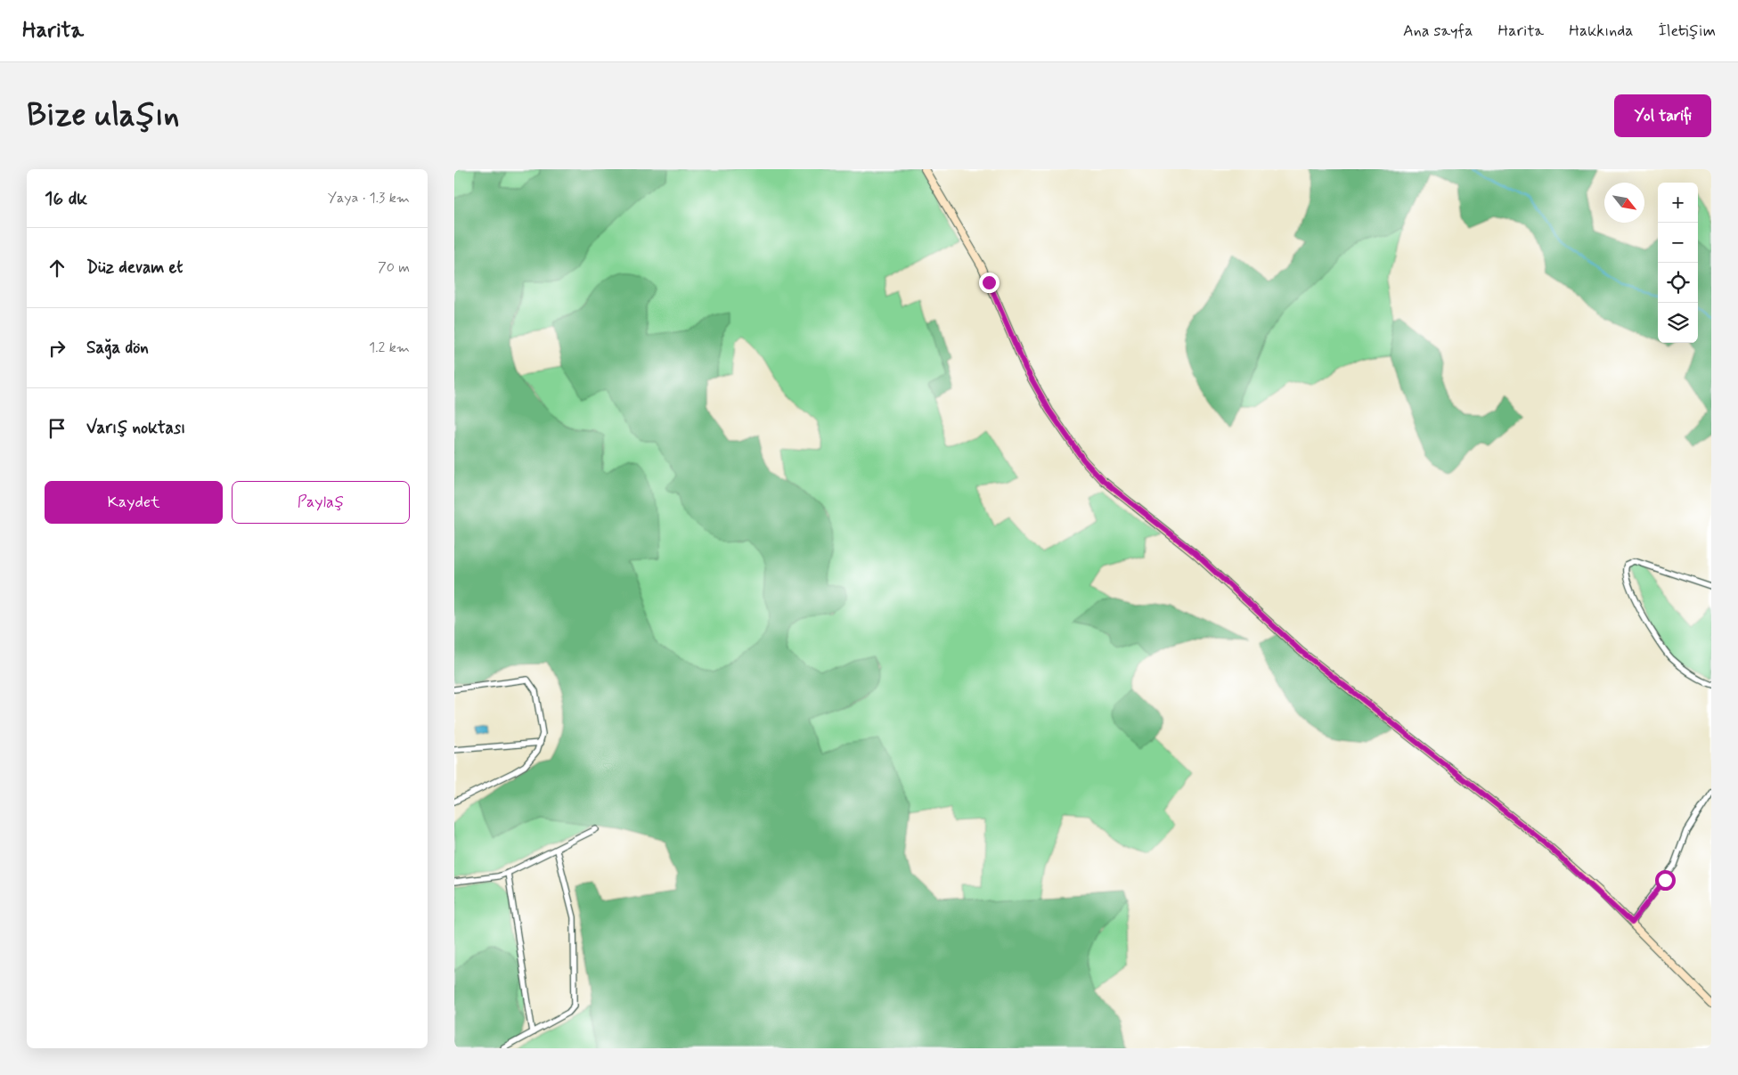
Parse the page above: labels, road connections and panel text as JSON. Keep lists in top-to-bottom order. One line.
{"north":"bottom right","page":{"header":"Harita","nav":["Ana sayfa","Harita","Hakkında","İletişim"],"buttons":["Yol tarifi",["Kaydet","Paylaş"]],"title":"Bize ulaşın","heading":["16 dk","Yaya · 1.3 km"],"map_buttons":["+","−"],"list":[["Düz devam et","70 m"],["Sağa dön","1.2 km"],"Varış noktası"]}}
